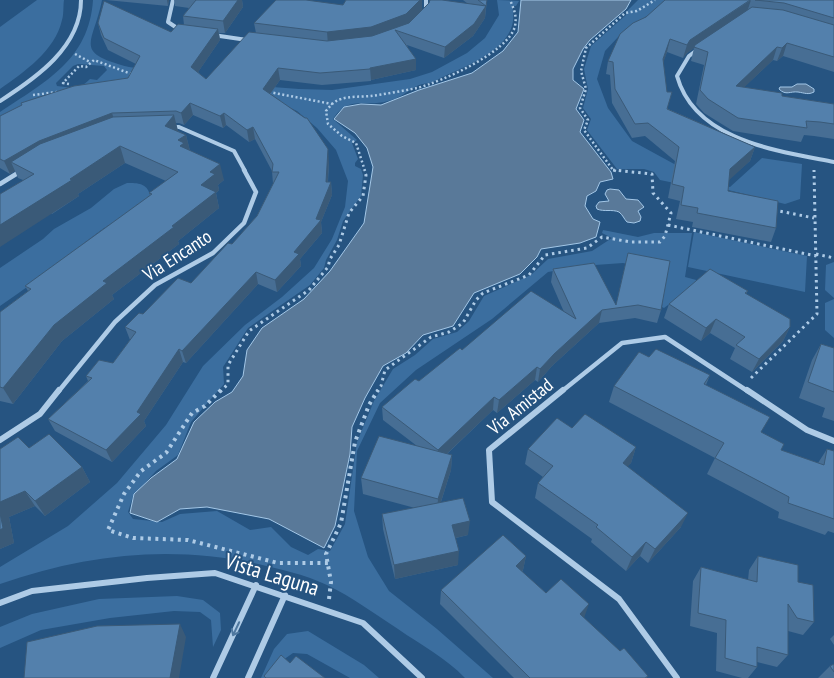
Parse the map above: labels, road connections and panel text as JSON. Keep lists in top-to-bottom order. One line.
{"streets":{"street":["Via Encanto","Via Amistad","Vista Laguna"]}}
